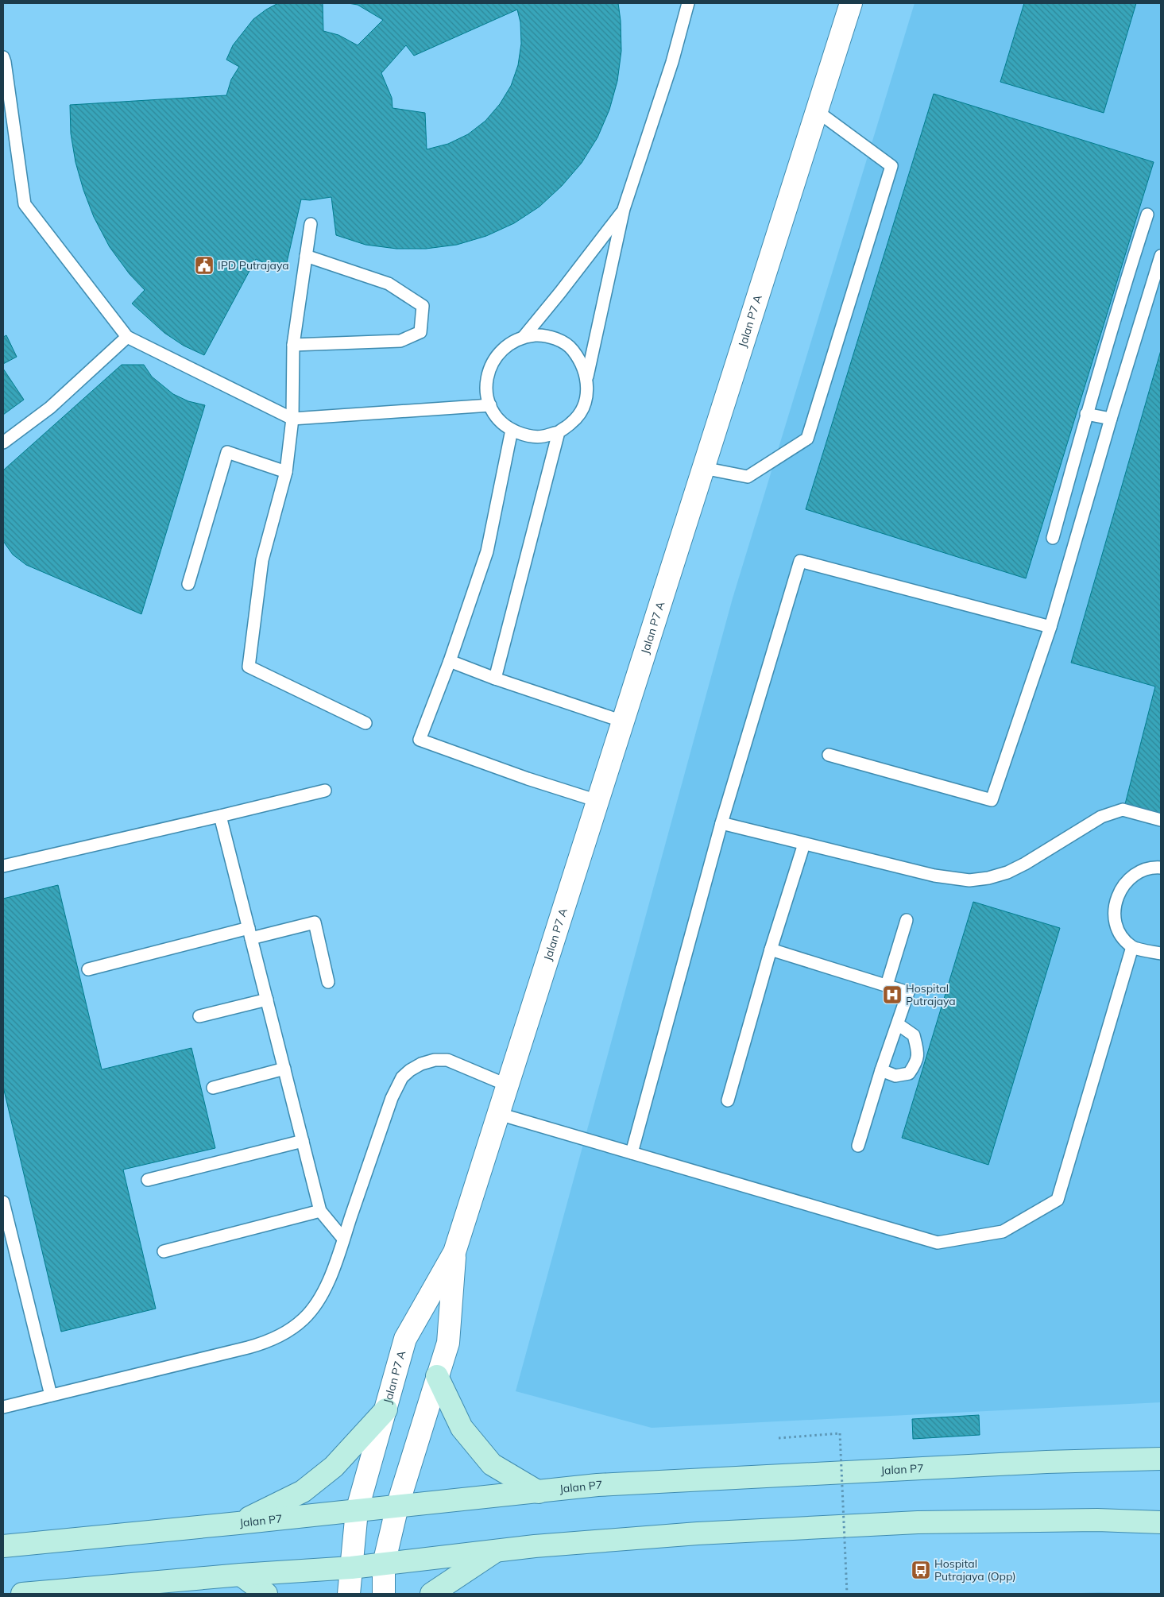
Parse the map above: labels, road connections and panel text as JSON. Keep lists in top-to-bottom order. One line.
{"streets":{"main road":["Jalan P7"],"street":["Jalan P7 A"]},"crossings":[["Jalan P7 A","Jalan P7"]],"places":{"public building":["IPD Putrajaya"],"hospital":["Hospital Putrajaya"],"bus stop":["Hospital Putrajaya (Opp)"]}}
